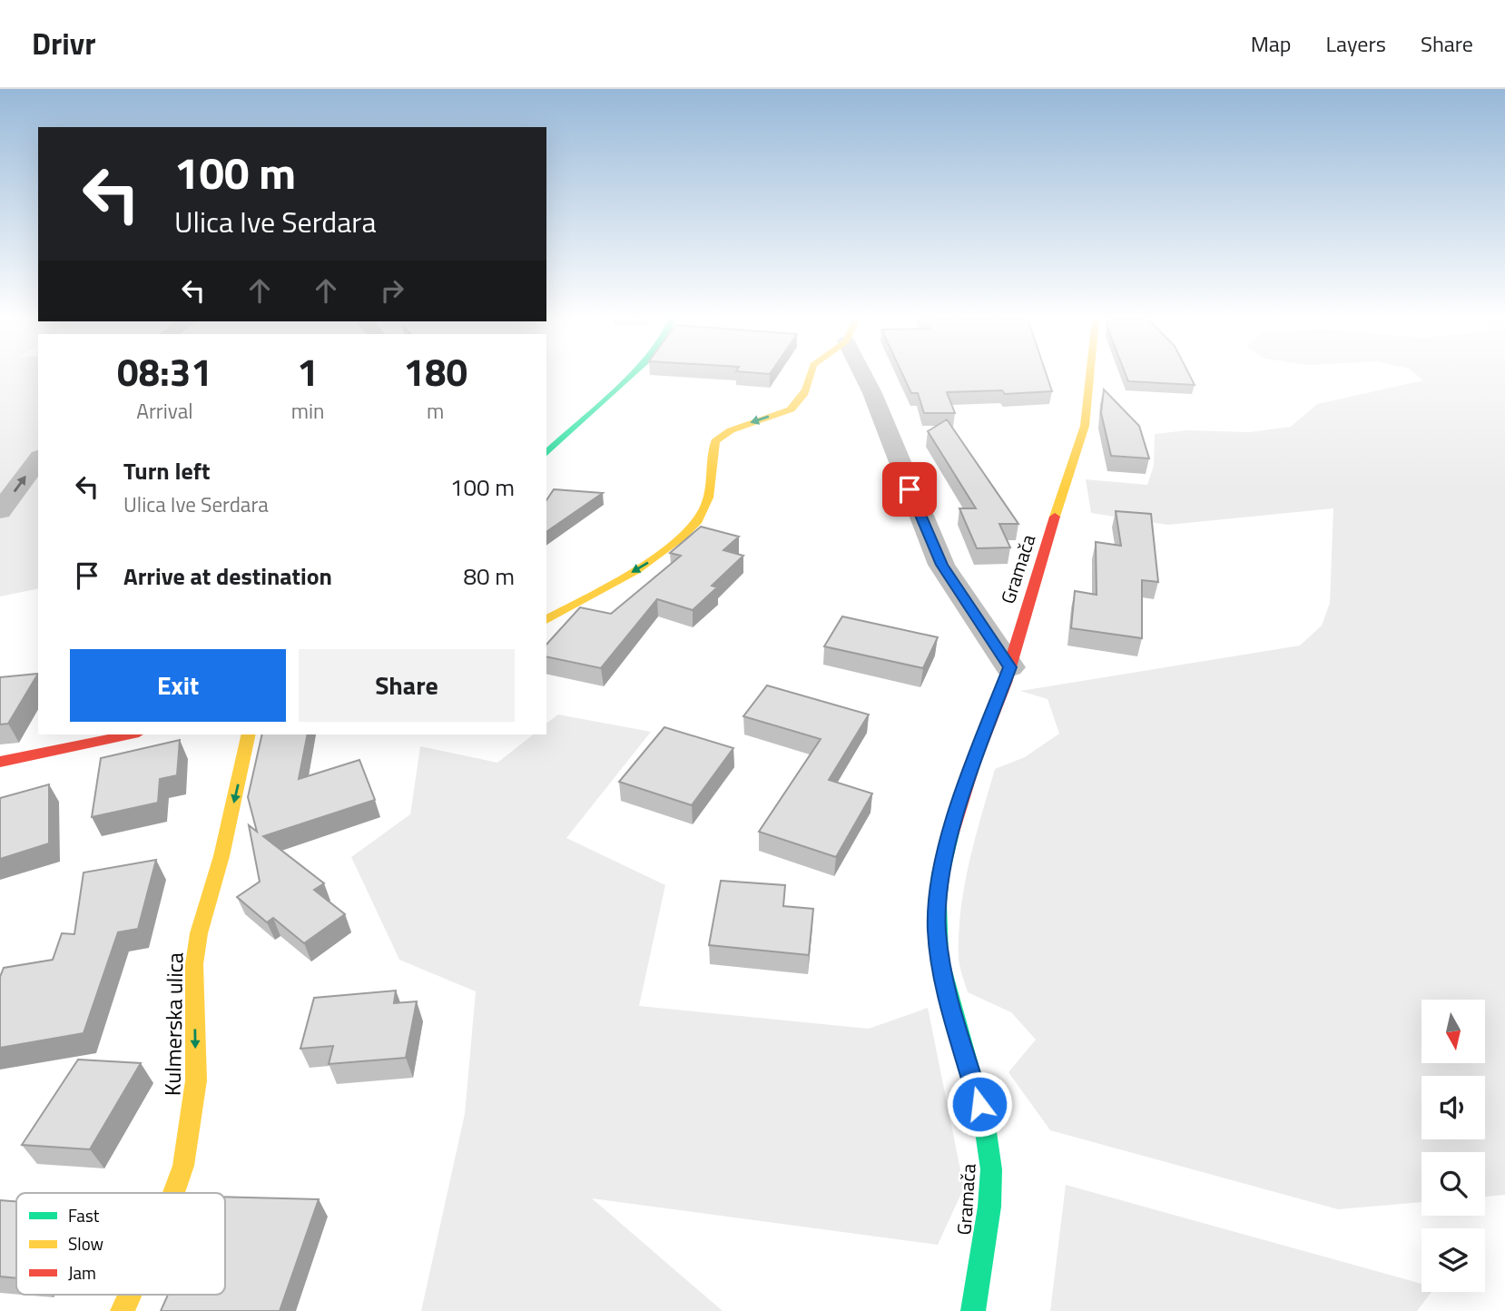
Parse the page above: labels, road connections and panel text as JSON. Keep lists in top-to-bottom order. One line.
{"streets":{"street":["Gramača","Kulmerska ulica"]},"one_way":["Kulmerska ulica"],"legend":["Fast","Slow","Jam"],"north":"bottom","page":{"header":"Drivr","nav":["Map","Layers","Share"],"turn":["100 m","Ulica Ive Serdara"],"eta":["08:31","Arrival","1","min","180","m"],"list":[{"name":"Turn left","note":"Ulica Ive Serdara","value":"100 m"},{"name":"Arrive at destination","value":"80 m"}],"buttons":["Exit","Share"]}}
